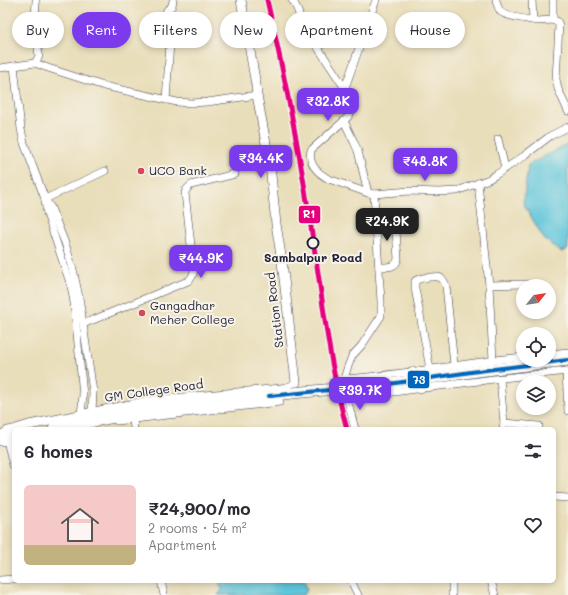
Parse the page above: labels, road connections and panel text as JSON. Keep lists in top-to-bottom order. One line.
{"streets":{"street":["Station Road","GM College Road"]},"crossings":[["Station Road","GM College Road"]],"places":["UCO Bank","Sambalpur Road","Gangadhar Meher College"],"lines":["transit line R1","transit line 73"],"north":"top right","page":{"chip":["Buy","Rent","Filters","New","Apartment","House"],"price":["₹32.8K","₹34.4K","₹48.8K","₹24.9K","₹44.9K","₹39.7K"],"heading":"6 homes","list":[{"name":"₹24,900/mo","note":"2 rooms · 54 m² · Apartment"}]}}
